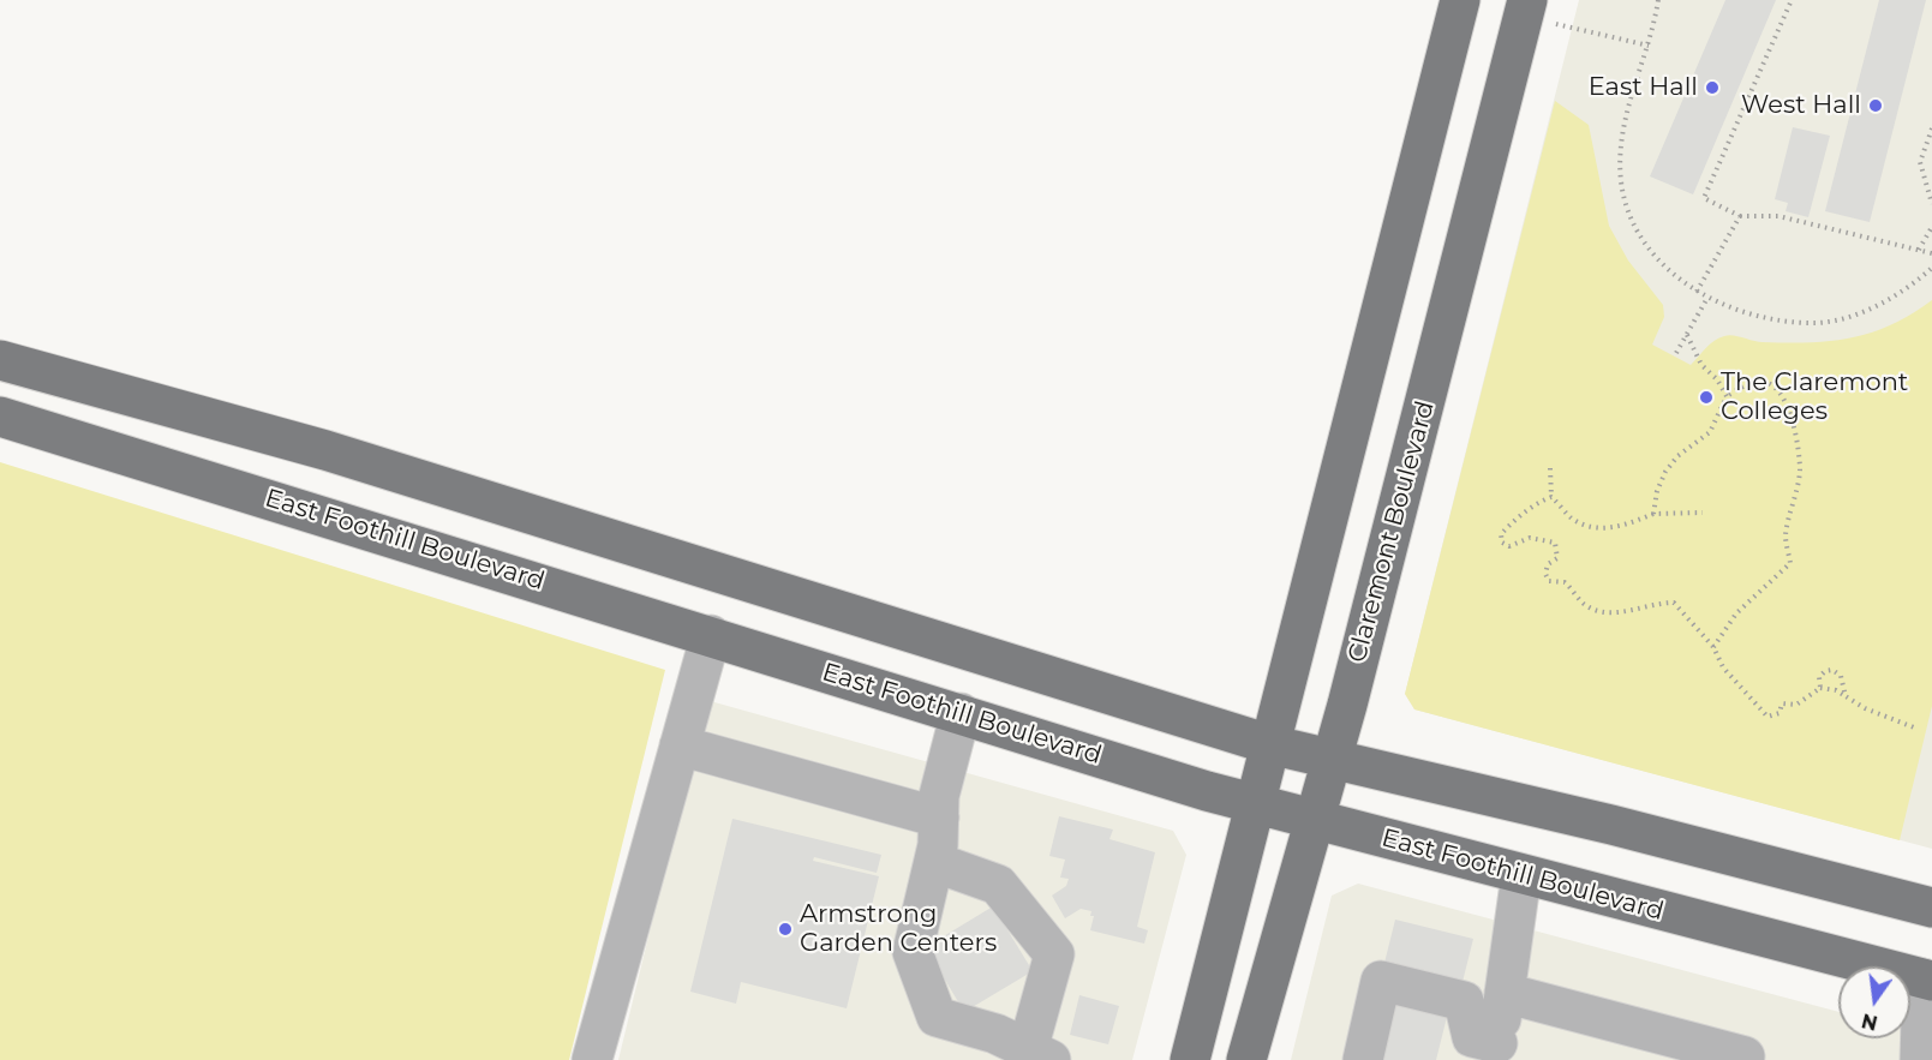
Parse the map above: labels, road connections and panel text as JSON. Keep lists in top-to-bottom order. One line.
{"streets":{"main road":["Claremont Boulevard","East Foothill Boulevard"]},"crossings":[["Claremont Boulevard","East Foothill Boulevard"]],"places":["East Hall","West Hall","The Claremont Colleges","Armstrong Garden Centers"],"north":"bottom"}
